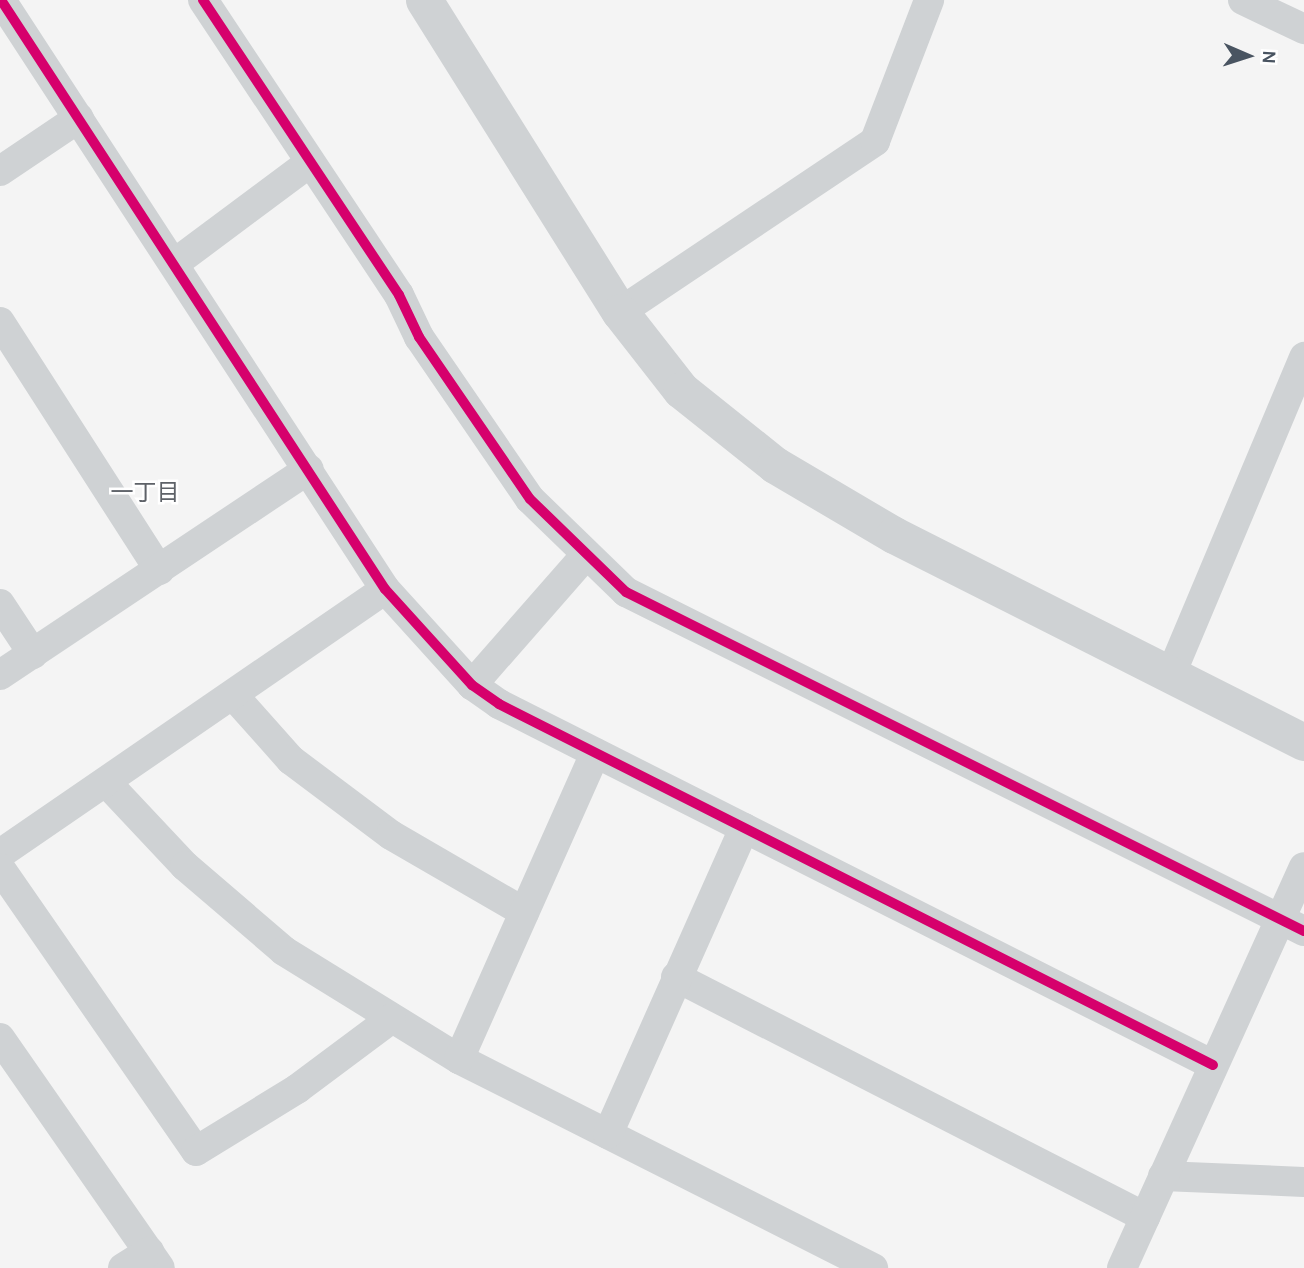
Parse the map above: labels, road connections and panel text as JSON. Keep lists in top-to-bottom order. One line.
{"districts":["一丁目"],"north":"right"}
